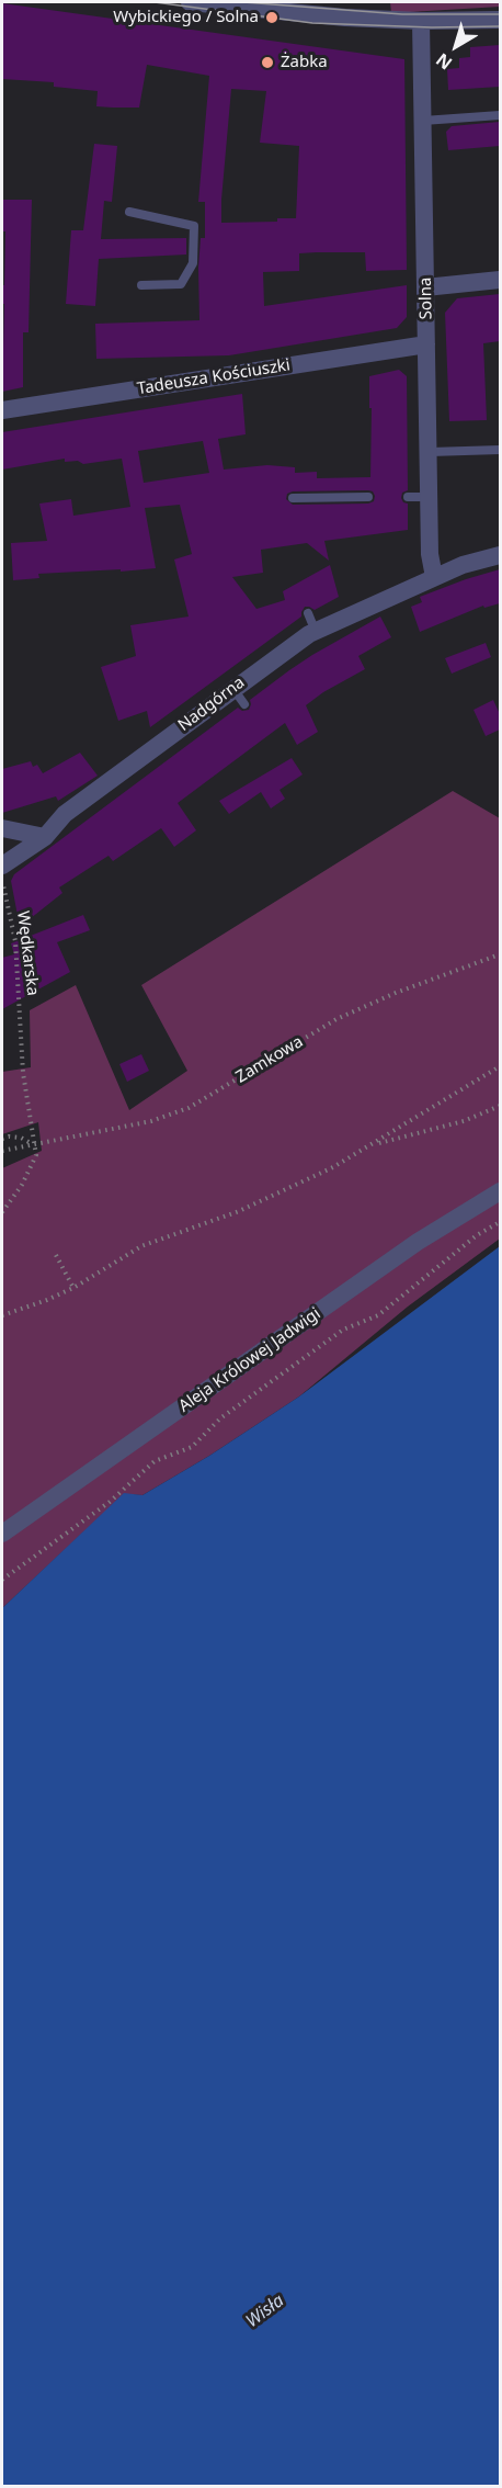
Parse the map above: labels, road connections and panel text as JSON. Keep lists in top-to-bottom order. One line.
{"streets":{"street":["Solna","Tadeusza Kościuszki","Nadgórna","Aleja Królowej Jadwigi"],"path":["Wędkarska","Zamkowa"]},"crossings":[["Solna","Tadeusza Kościuszki"],["Solna","Nadgórna"],["Wędkarska","Zamkowa"]],"water":["Wisła"],"places":["Wybickiego / Solna","Żabka"],"north":"bottom left"}
